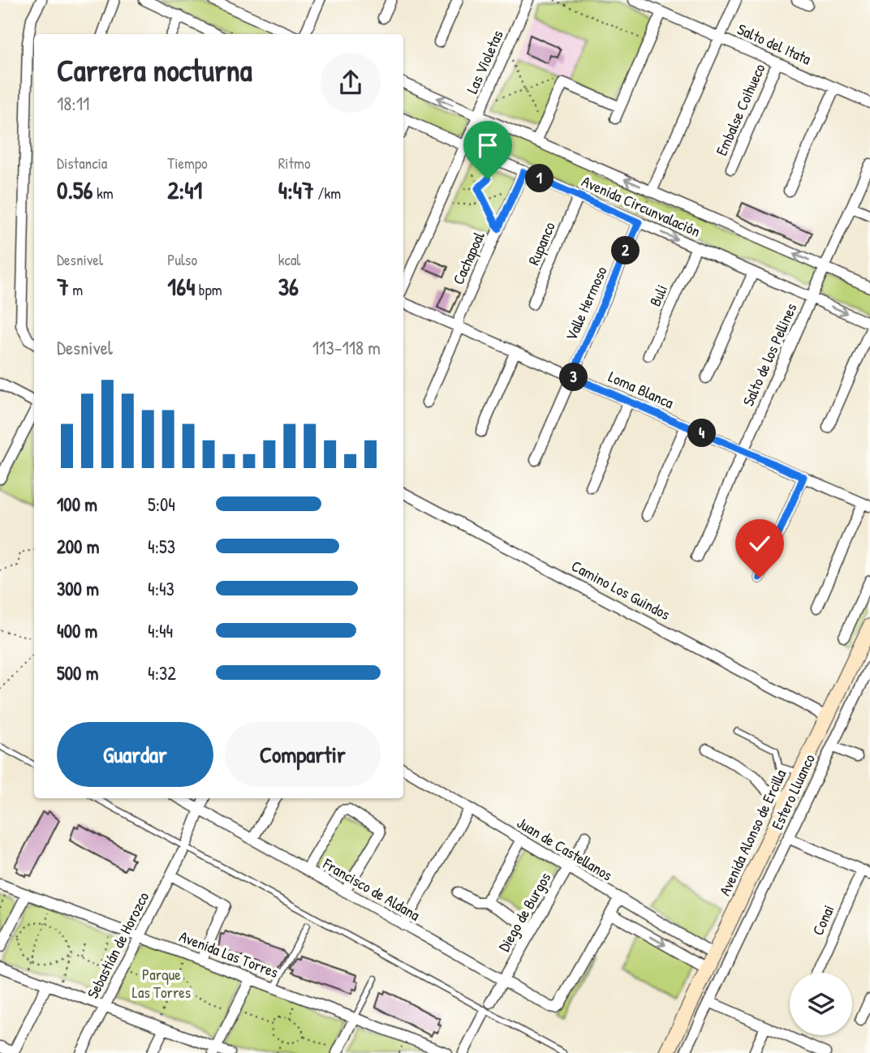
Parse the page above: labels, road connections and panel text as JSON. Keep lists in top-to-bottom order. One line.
{"streets":{"main road":["Avenida Alonso de Ercilla"],"street":["Salto del Itata","Las Violetas","Embalse Coihueco","Avenida Circunvalación","Rupanco","Cachapoal","Buli","Valle Hermoso","Salto de los Pellines","Loma Blanca","Camino Los Guindos","Estero Lluanco","Juan de Castellanos","Francisco de Aldana","Diego de Burgos","Conai","Sebastián de Horozco","Avenida Las Torres"]},"crossings":[["Salto del Itata","Embalse Coihueco"],["Las Violetas","Avenida Circunvalación"],["Avenida Circunvalación","Rupanco"],["Avenida Circunvalación","Cachapoal"],["Avenida Circunvalación","Buli"],["Avenida Circunvalación","Valle Hermoso"],["Avenida Circunvalación","Salto de los Pellines"],["Cachapoal","Loma Blanca"],["Valle Hermoso","Loma Blanca"],["Salto de los Pellines","Loma Blanca"],["Camino Los Guindos","Avenida Alonso de Ercilla"],["Avenida Alonso de Ercilla","Juan de Castellanos"],["Juan de Castellanos","Diego de Burgos"],["Francisco de Aldana","Diego de Burgos"],["Francisco de Aldana","Sebastián de Horozco"],["Sebastián de Horozco","Avenida Las Torres"]],"parks":["Parque Las Torres"],"page":{"heading":["Carrera nocturna","18:11"],"stats":[["Distancia","0.56 km"],["Tiempo","2:41"],["Ritmo","4:47 /km"],["Desnivel","7 m"],["Pulso","164 bpm"],["kcal","36"]],"pins":["1","2","3","4"],"chart":["Desnivel","113–118 m"],"list":[{"name":"100 m","note":"5:04"},{"name":"200 m","note":"4:53"},{"name":"300 m","note":"4:43"},{"name":"400 m","note":"4:44"},{"name":"500 m","note":"4:32"}],"buttons":["Guardar","Compartir"]}}
